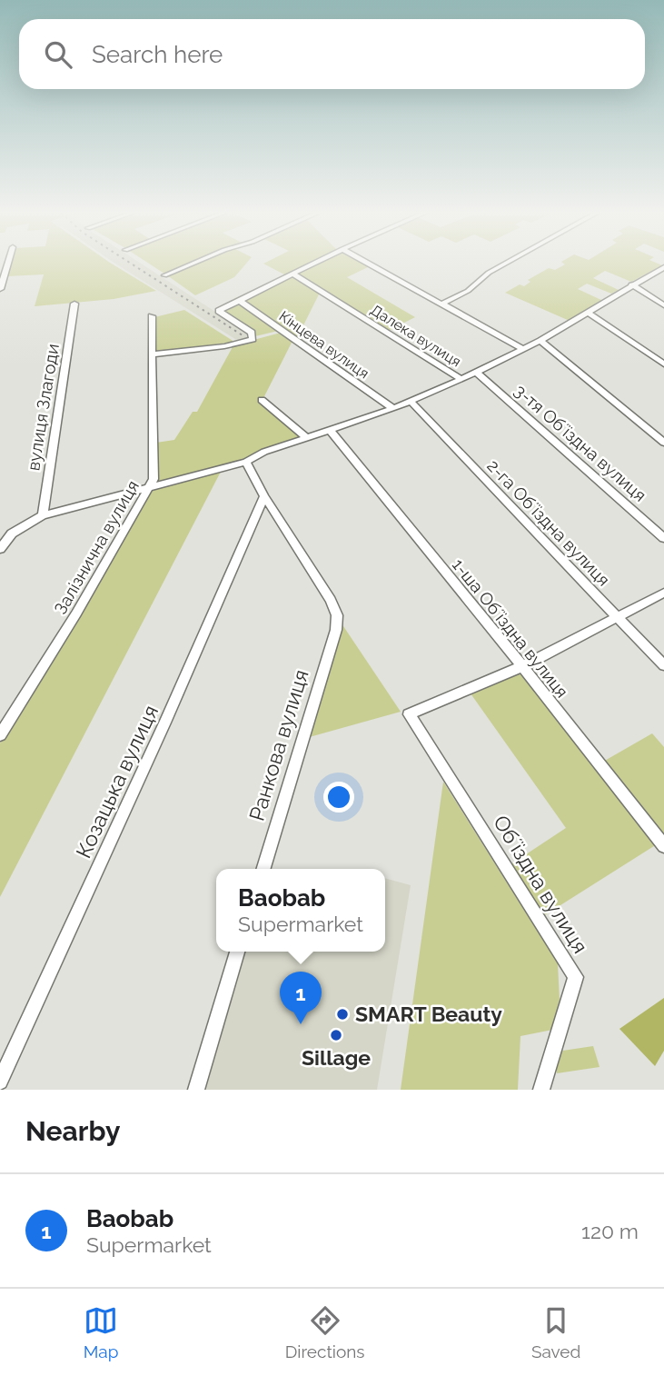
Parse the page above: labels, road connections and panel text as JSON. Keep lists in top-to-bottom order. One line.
{"streets":{"street":["Далека вулиця","Кінцева вулиця","вулиця Злагоди","3-тя Обʼїздна вулиця","2-га Обʼїздна вулиця","Залізнична вулиця","1-ша Обʼїздна вулиця","Ранкова вулиця","Козацька вулиця","Обʼїздна вулиця"]},"crossings":[["1-ша Обʼїздна вулиця","Обʼїздна вулиця"],["Ранкова вулиця","Козацька вулиця"]],"places":["SMART Beauty","Sillage"],"page":{"search":"Search here","popup":["Baobab","Supermarket"],"pins":"1","heading":"Nearby","list":[{"mark":"1","name":"Baobab","note":"Supermarket","value":"120 m"}],"nav":["Map","Directions","Saved"]}}
